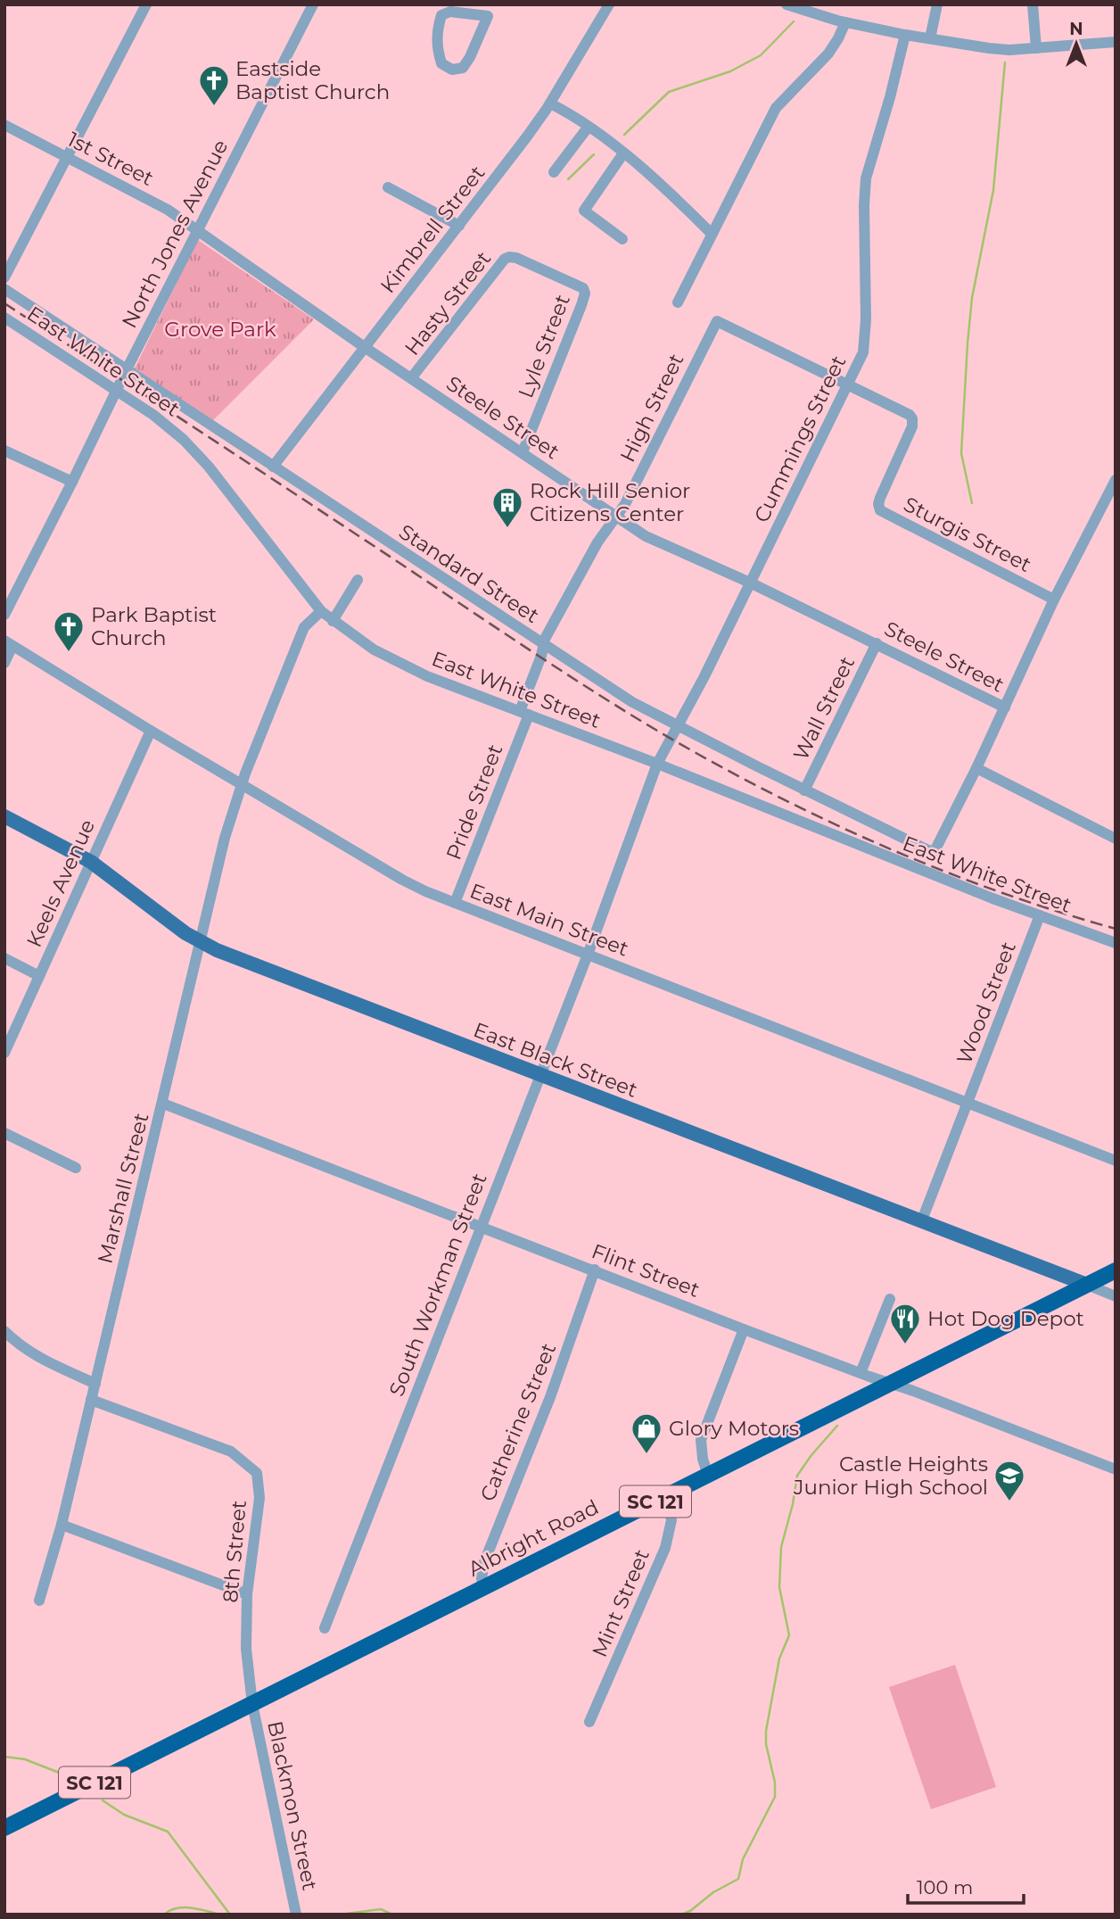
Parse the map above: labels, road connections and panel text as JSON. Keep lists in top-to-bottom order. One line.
{"streets":{"highway":["SC 121","Albright Road"],"main road":["East Black Street"],"street":["1st Street","Kimbrell Street","North Jones Avenue","Hasty Street","Lyle Street","East White Street","High Street","Steele Street","Cummings Street","Sturgis Street","Standard Street","Wall Street","Pride Street","Keels Avenue","East Main Street","Wood Street","Marshall Street","Flint Street","South Workman Street","Catherine Street","8th Street","Mint Street","Blackmon Street"]},"crossings":[["1st Street","North Jones Avenue"],["1st Street","Steele Street"],["Kimbrell Street","Steele Street"],["Kimbrell Street","Standard Street"],["North Jones Avenue","East White Street"],["North Jones Avenue","Steele Street"],["North Jones Avenue","Standard Street"],["Hasty Street","Lyle Street"],["Hasty Street","Steele Street"],["Lyle Street","Steele Street"],["East White Street","High Street"],["East White Street","Cummings Street"],["East White Street","Pride Street"],["East White Street","Wood Street"],["East White Street","Marshall Street"],["High Street","Steele Street"],["High Street","Sturgis Street"],["High Street","Standard Street"],["High Street","Pride Street"],["Steele Street","Cummings Street"],["Steele Street","Wall Street"],["Cummings Street","Sturgis Street"],["Cummings Street","Standard Street"],["Cummings Street","East Main Street"],["Cummings Street","South Workman Street"],["Standard Street","Wall Street"],["Pride Street","East Main Street"],["Keels Avenue","East Main Street"],["Keels Avenue","East Black Street"],["East Main Street","Wood Street"],["East Main Street","Marshall Street"],["East Main Street","South Workman Street"],["Wood Street","East Black Street"],["East Black Street","Marshall Street"],["East Black Street","South Workman Street"],["East Black Street","Albright Road"],["Marshall Street","Flint Street"],["Marshall Street","8th Street"],["Flint Street","South Workman Street"],["Flint Street","Catherine Street"],["Flint Street","Albright Road"],["Catherine Street","Albright Road"],["Albright Road","8th Street"],["Albright Road","Mint Street"],["Albright Road","Blackmon Street"],["8th Street","Blackmon Street"]],"parks":["Grove Park"],"places":{"church":["Eastside Baptist Church","Park Baptist Church"],"building":["Rock Hill Senior Citizens Center"],"restaurant":["Hot Dog Depot"],"shop":["Glory Motors"],"school or university":["Castle Heights Junior High School"]},"scale_bar":"100 m","north":"top"}
